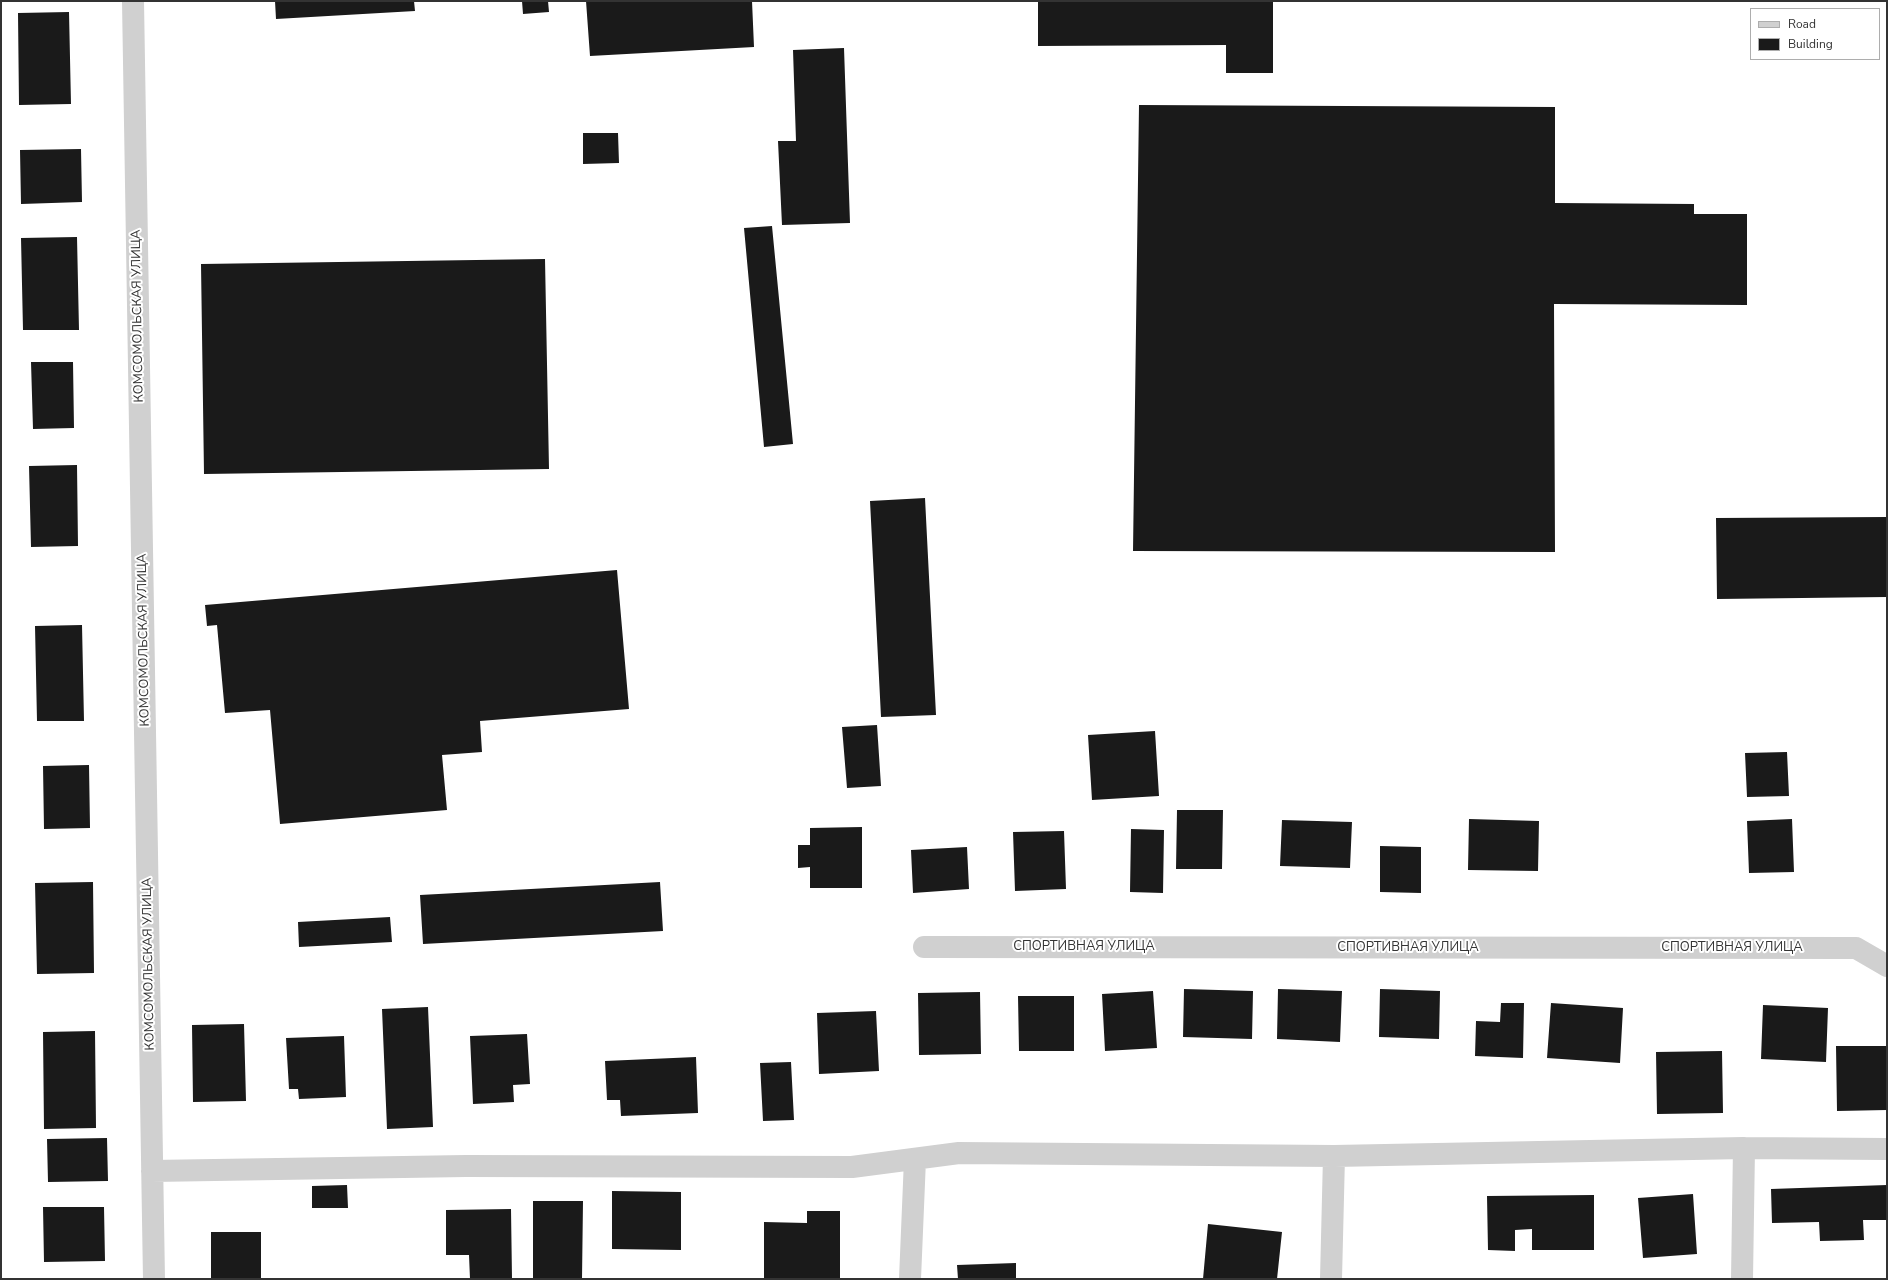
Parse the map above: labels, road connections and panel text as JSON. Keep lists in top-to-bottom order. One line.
{"streets":{"street":["КОМСОМОЛЬСКАЯ УЛИЦА","СПОРТИВНАЯ УЛИЦА"]},"legend":["Road","Building"]}
